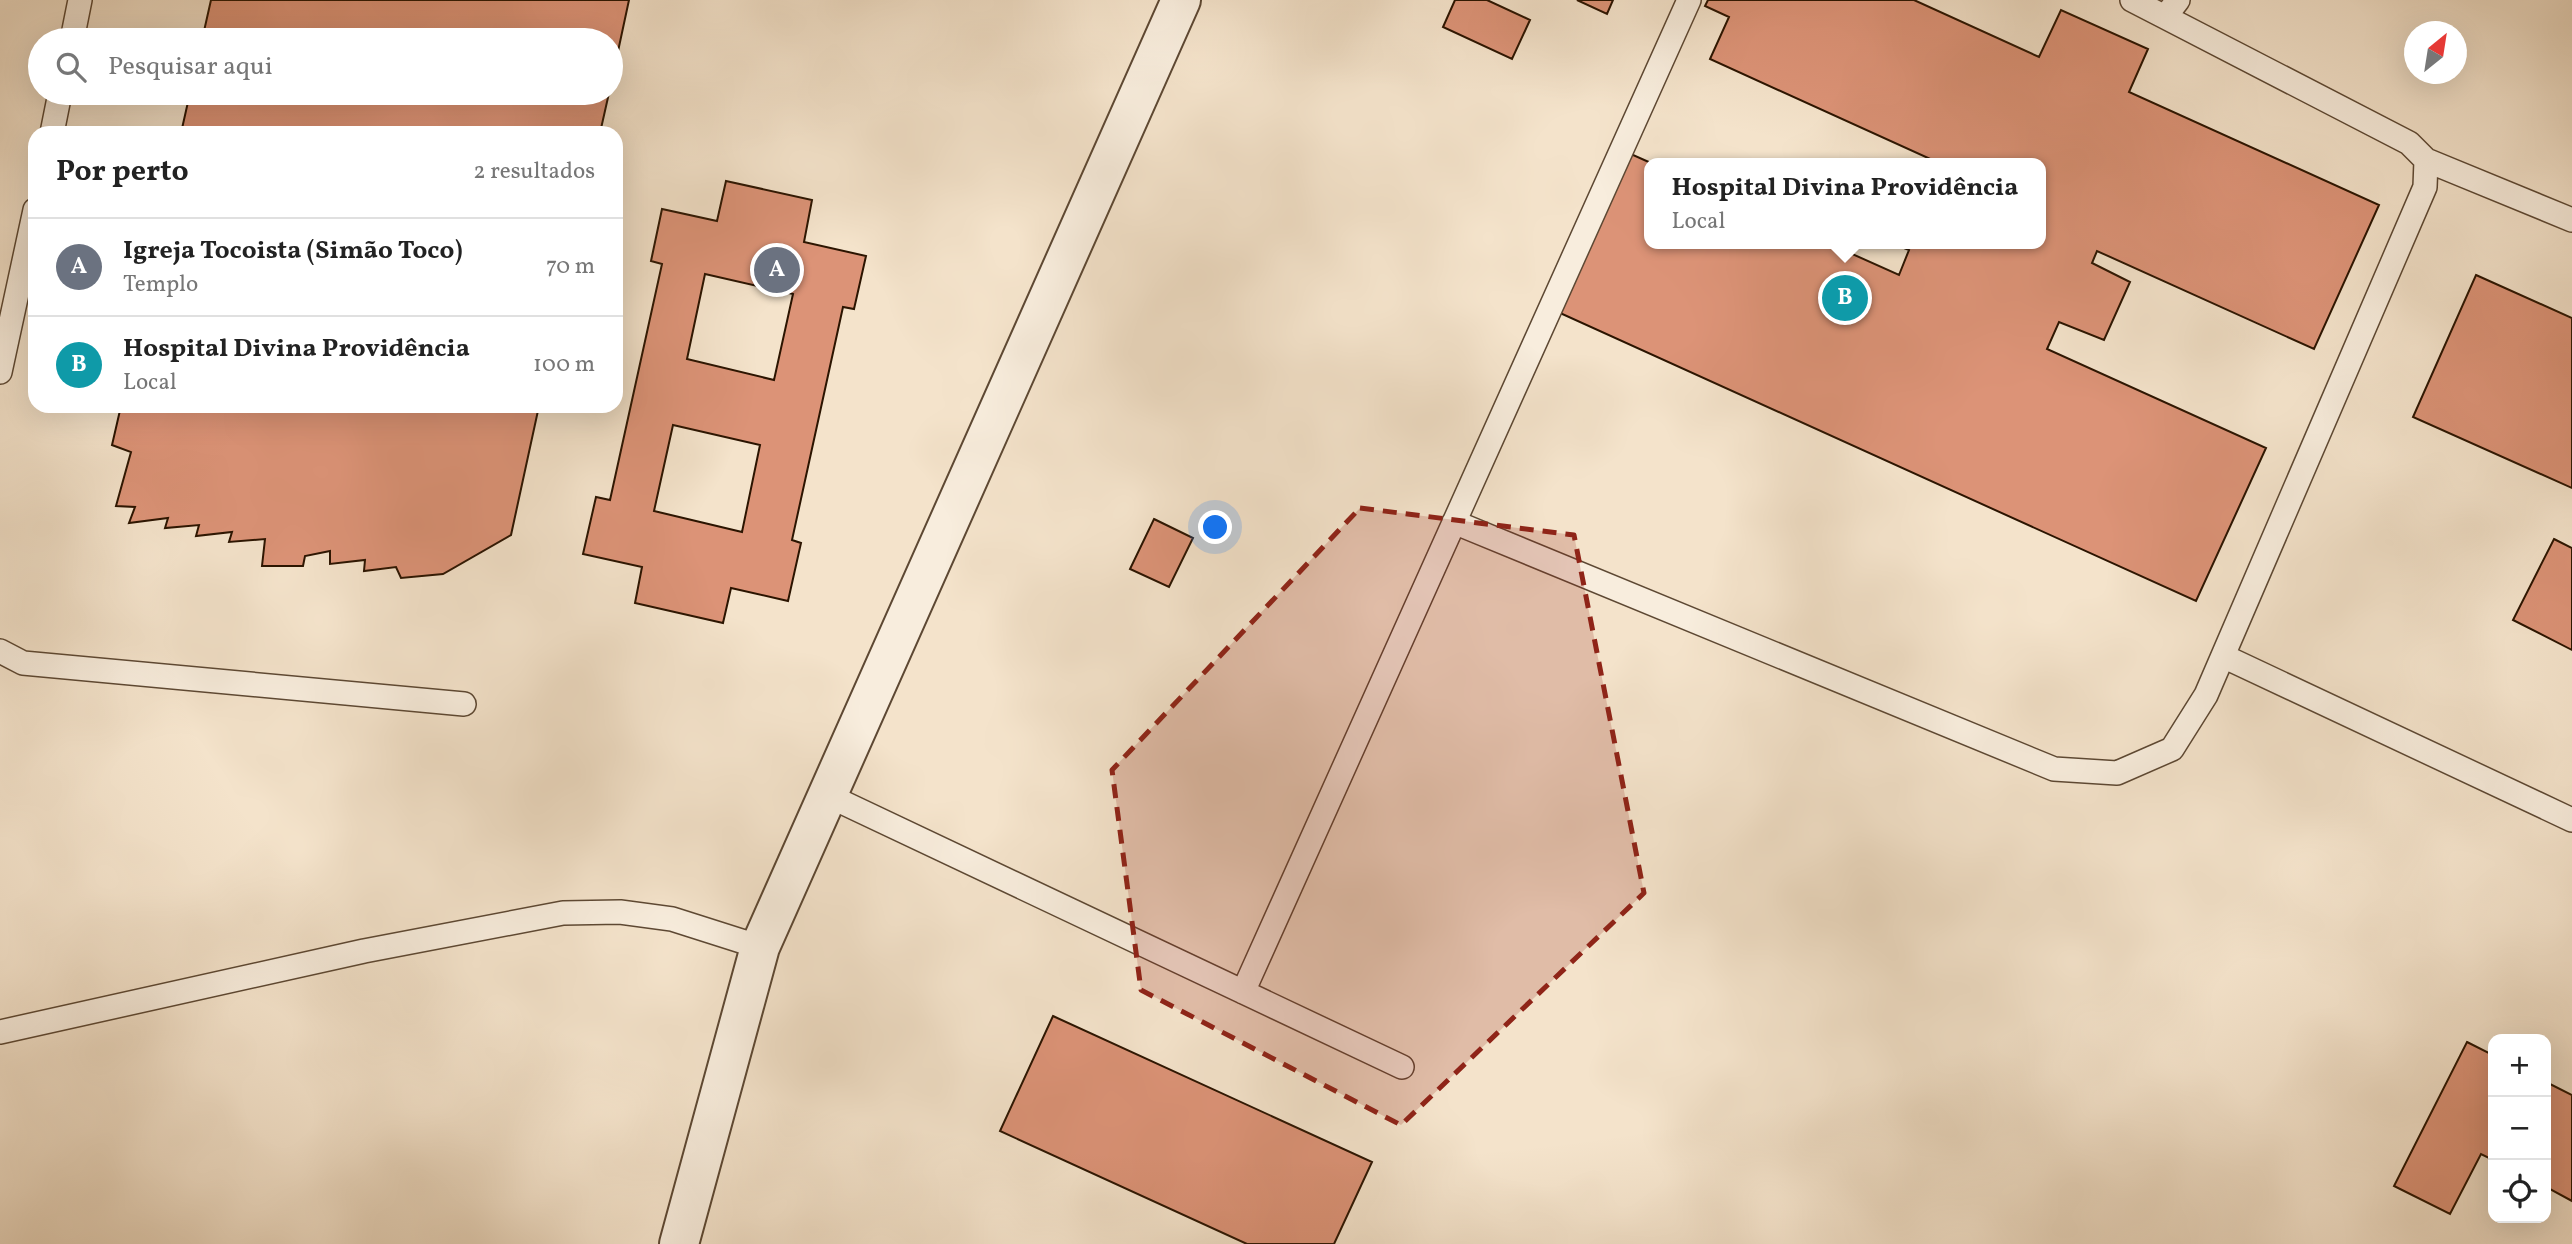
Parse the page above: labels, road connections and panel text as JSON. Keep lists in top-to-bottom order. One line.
{"north":"top right","page":{"search":"Pesquisar aqui","heading":["Por perto","2 resultados"],"popup":["Hospital Divina Providência","Local"],"list":[{"mark":"A","name":"Igreja Tocoista (Simão Toco)","note":"Templo","value":"70 m"},{"mark":"B","name":"Hospital Divina Providência","note":"Local","value":"100 m"}],"pins":["A","B"],"map_buttons":["+","−"]}}
